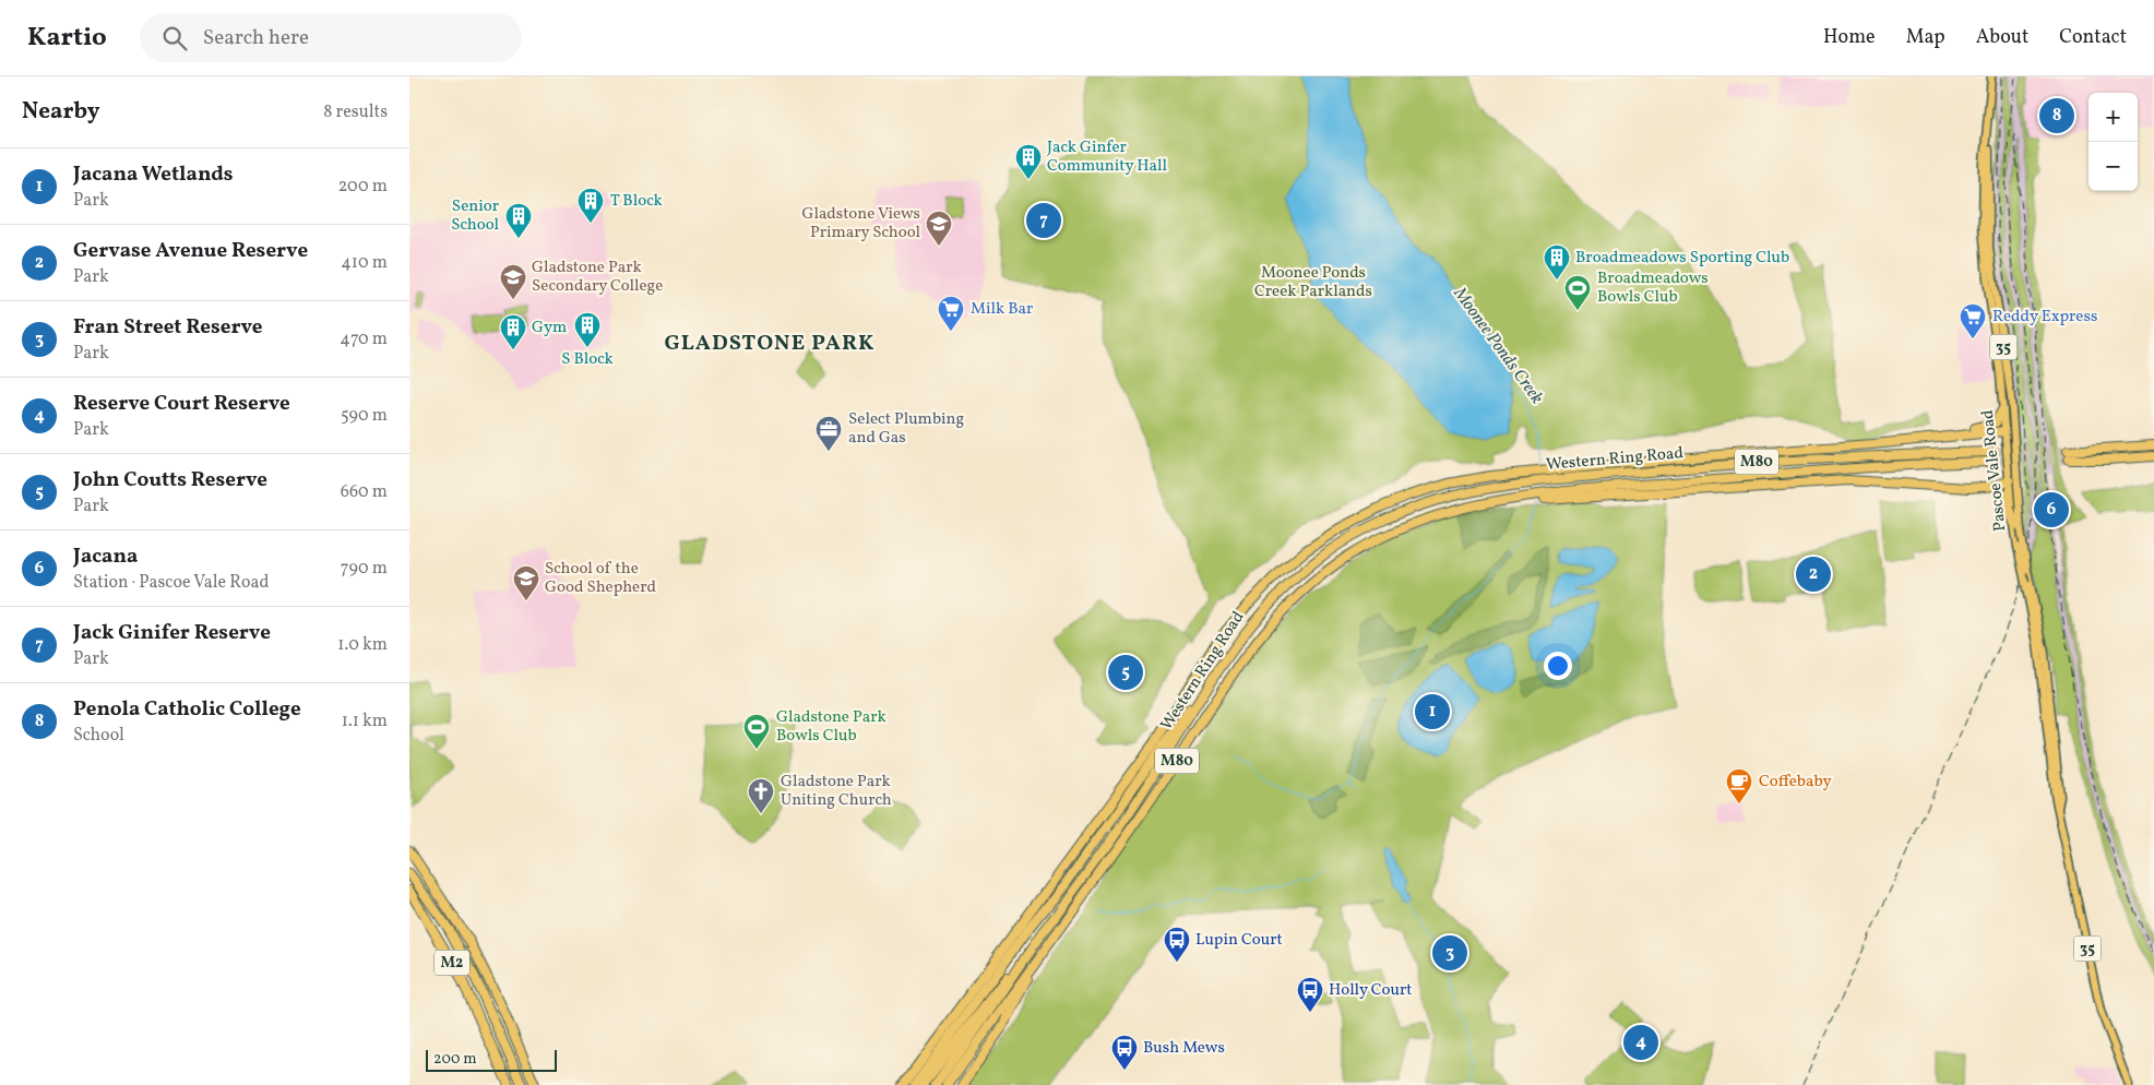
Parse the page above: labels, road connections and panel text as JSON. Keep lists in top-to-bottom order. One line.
{"streets":{"highway":["Western Ring Road","M80","M2"],"main road":["35","Pascoe Vale Road"]},"districts":["GLADSTONE PARK"],"water":["Moonee Ponds Creek"],"parks":["Moonee Ponds Creek Parklands"],"places":{"building":["Jack Ginfer Community Hall","T Block","Senior School","Broadmeadows Sporting Club","S Block","Gym"],"school or university":["Gladstone Views Primary School","Gladstone Park Secondary College","School of the Good Shepherd"],"sports":["Broadmeadows Bowls Club","Gladstone Park Bowls Club"],"supermarket":["Milk Bar","Reddy Express"],"office":["Select Plumbing and Gas"],"cafe":["Coffebaby"],"church":["Gladstone Park Uniting Church"],"bus stop":["Lupin Court","Holly Court","Bush Mews"]},"scale_bar":"200 m","page":{"header":"Kartio","search":"Search here","nav":["Home","Map","About","Contact"],"heading":["Nearby","8 results"],"map_buttons":["+","−"],"pins":["8","7","6","2","5","1","3","4"],"list":[{"mark":"1","name":"Jacana Wetlands","note":"Park","value":"200 m"},{"mark":"2","name":"Gervase Avenue Reserve","note":"Park","value":"410 m"},{"mark":"3","name":"Fran Street Reserve","note":"Park","value":"470 m"},{"mark":"4","name":"Reserve Court Reserve","note":"Park","value":"590 m"},{"mark":"5","name":"John Coutts Reserve","note":"Park","value":"660 m"},{"mark":"6","name":"Jacana","note":"Station · Pascoe Vale Road","value":"790 m"},{"mark":"7","name":"Jack Ginifer Reserve","note":"Park","value":"1.0 km"},{"mark":"8","name":"Penola Catholic College","note":"School","value":"1.1 km"}],"scale":"200 m"}}
